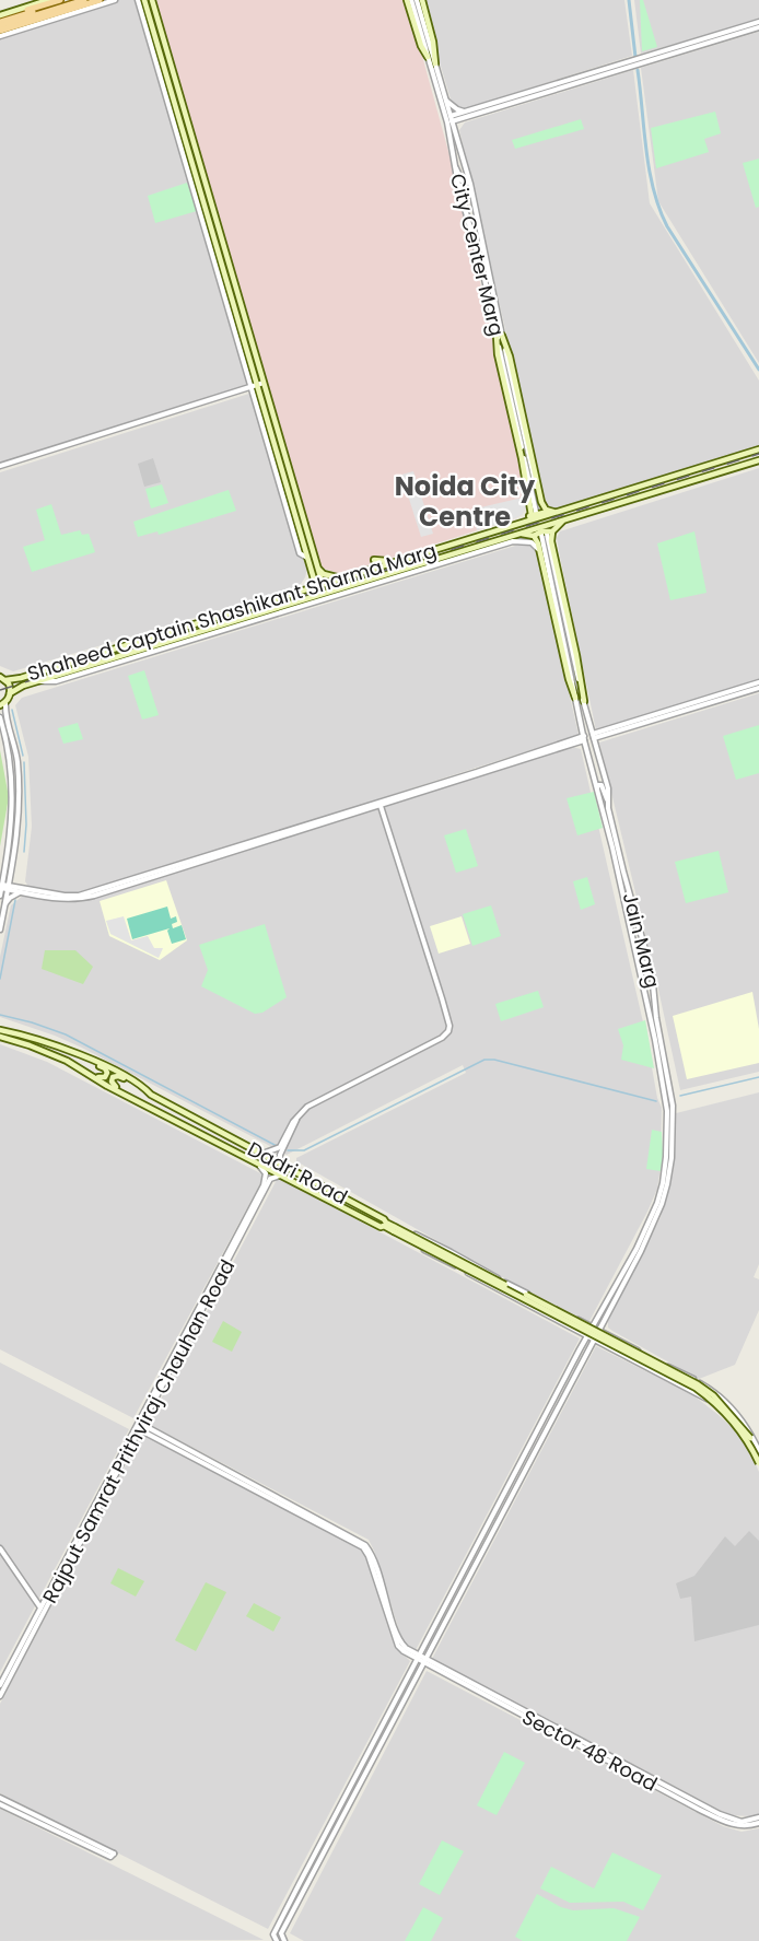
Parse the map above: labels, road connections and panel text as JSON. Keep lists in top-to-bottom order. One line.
{"streets":{"main road":["Shaheed Captain Shashikant Sharma Marg","Dadri Road"],"street":["City Center Marg","Jain Marg","Rajput Samrat Prithviraj Chauhan Road","Sector 48 Road"]},"crossings":[["Jain Marg","Dadri Road"],["Jain Marg","Sector 48 Road"],["Dadri Road","Rajput Samrat Prithviraj Chauhan Road"],["Rajput Samrat Prithviraj Chauhan Road","Sector 48 Road"]],"districts":["Noida City Centre"]}
